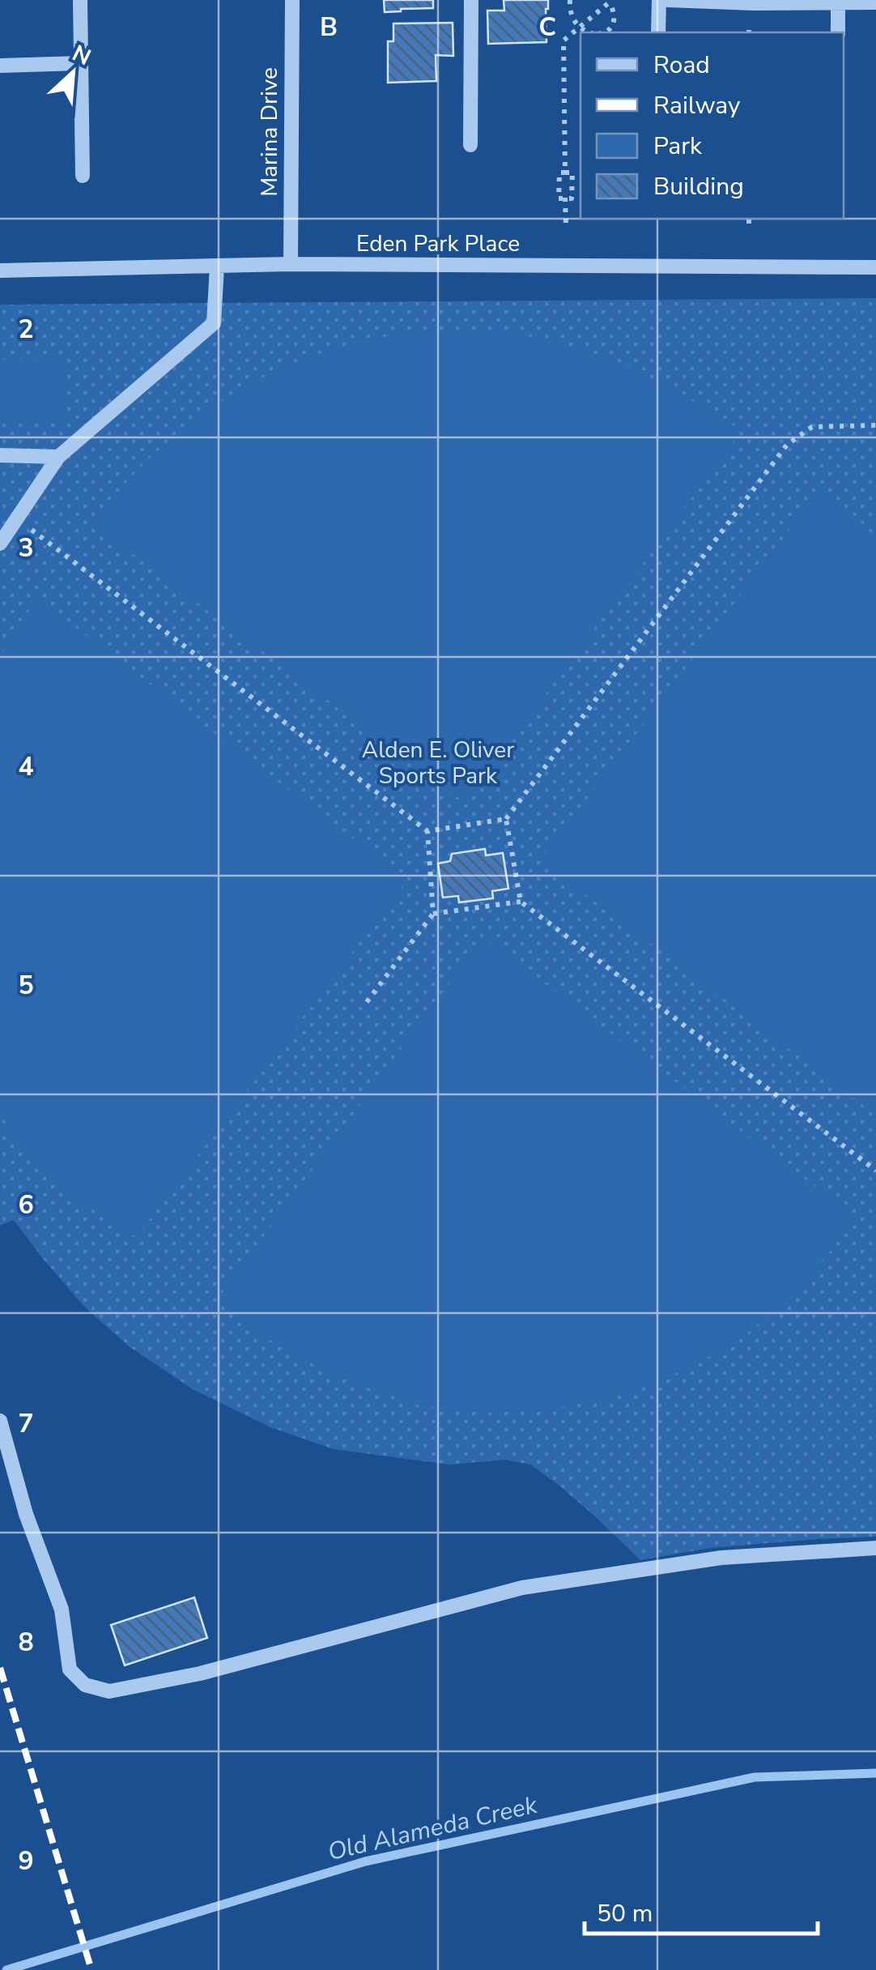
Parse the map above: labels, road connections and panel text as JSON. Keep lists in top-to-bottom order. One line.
{"streets":{"street":["Marina Drive","Eden Park Place"]},"crossings":[["Marina Drive","Eden Park Place"]],"water":["Old Alameda Creek"],"parks":["Alden E. Oliver Sports Park"],"legend":["Road","Railway","Park","Building"],"scale_bar":"50 m","north":"top right","grid":{"columns":["B","C"],"rows":["2","3","4","5","6","7","8","9"]}}
